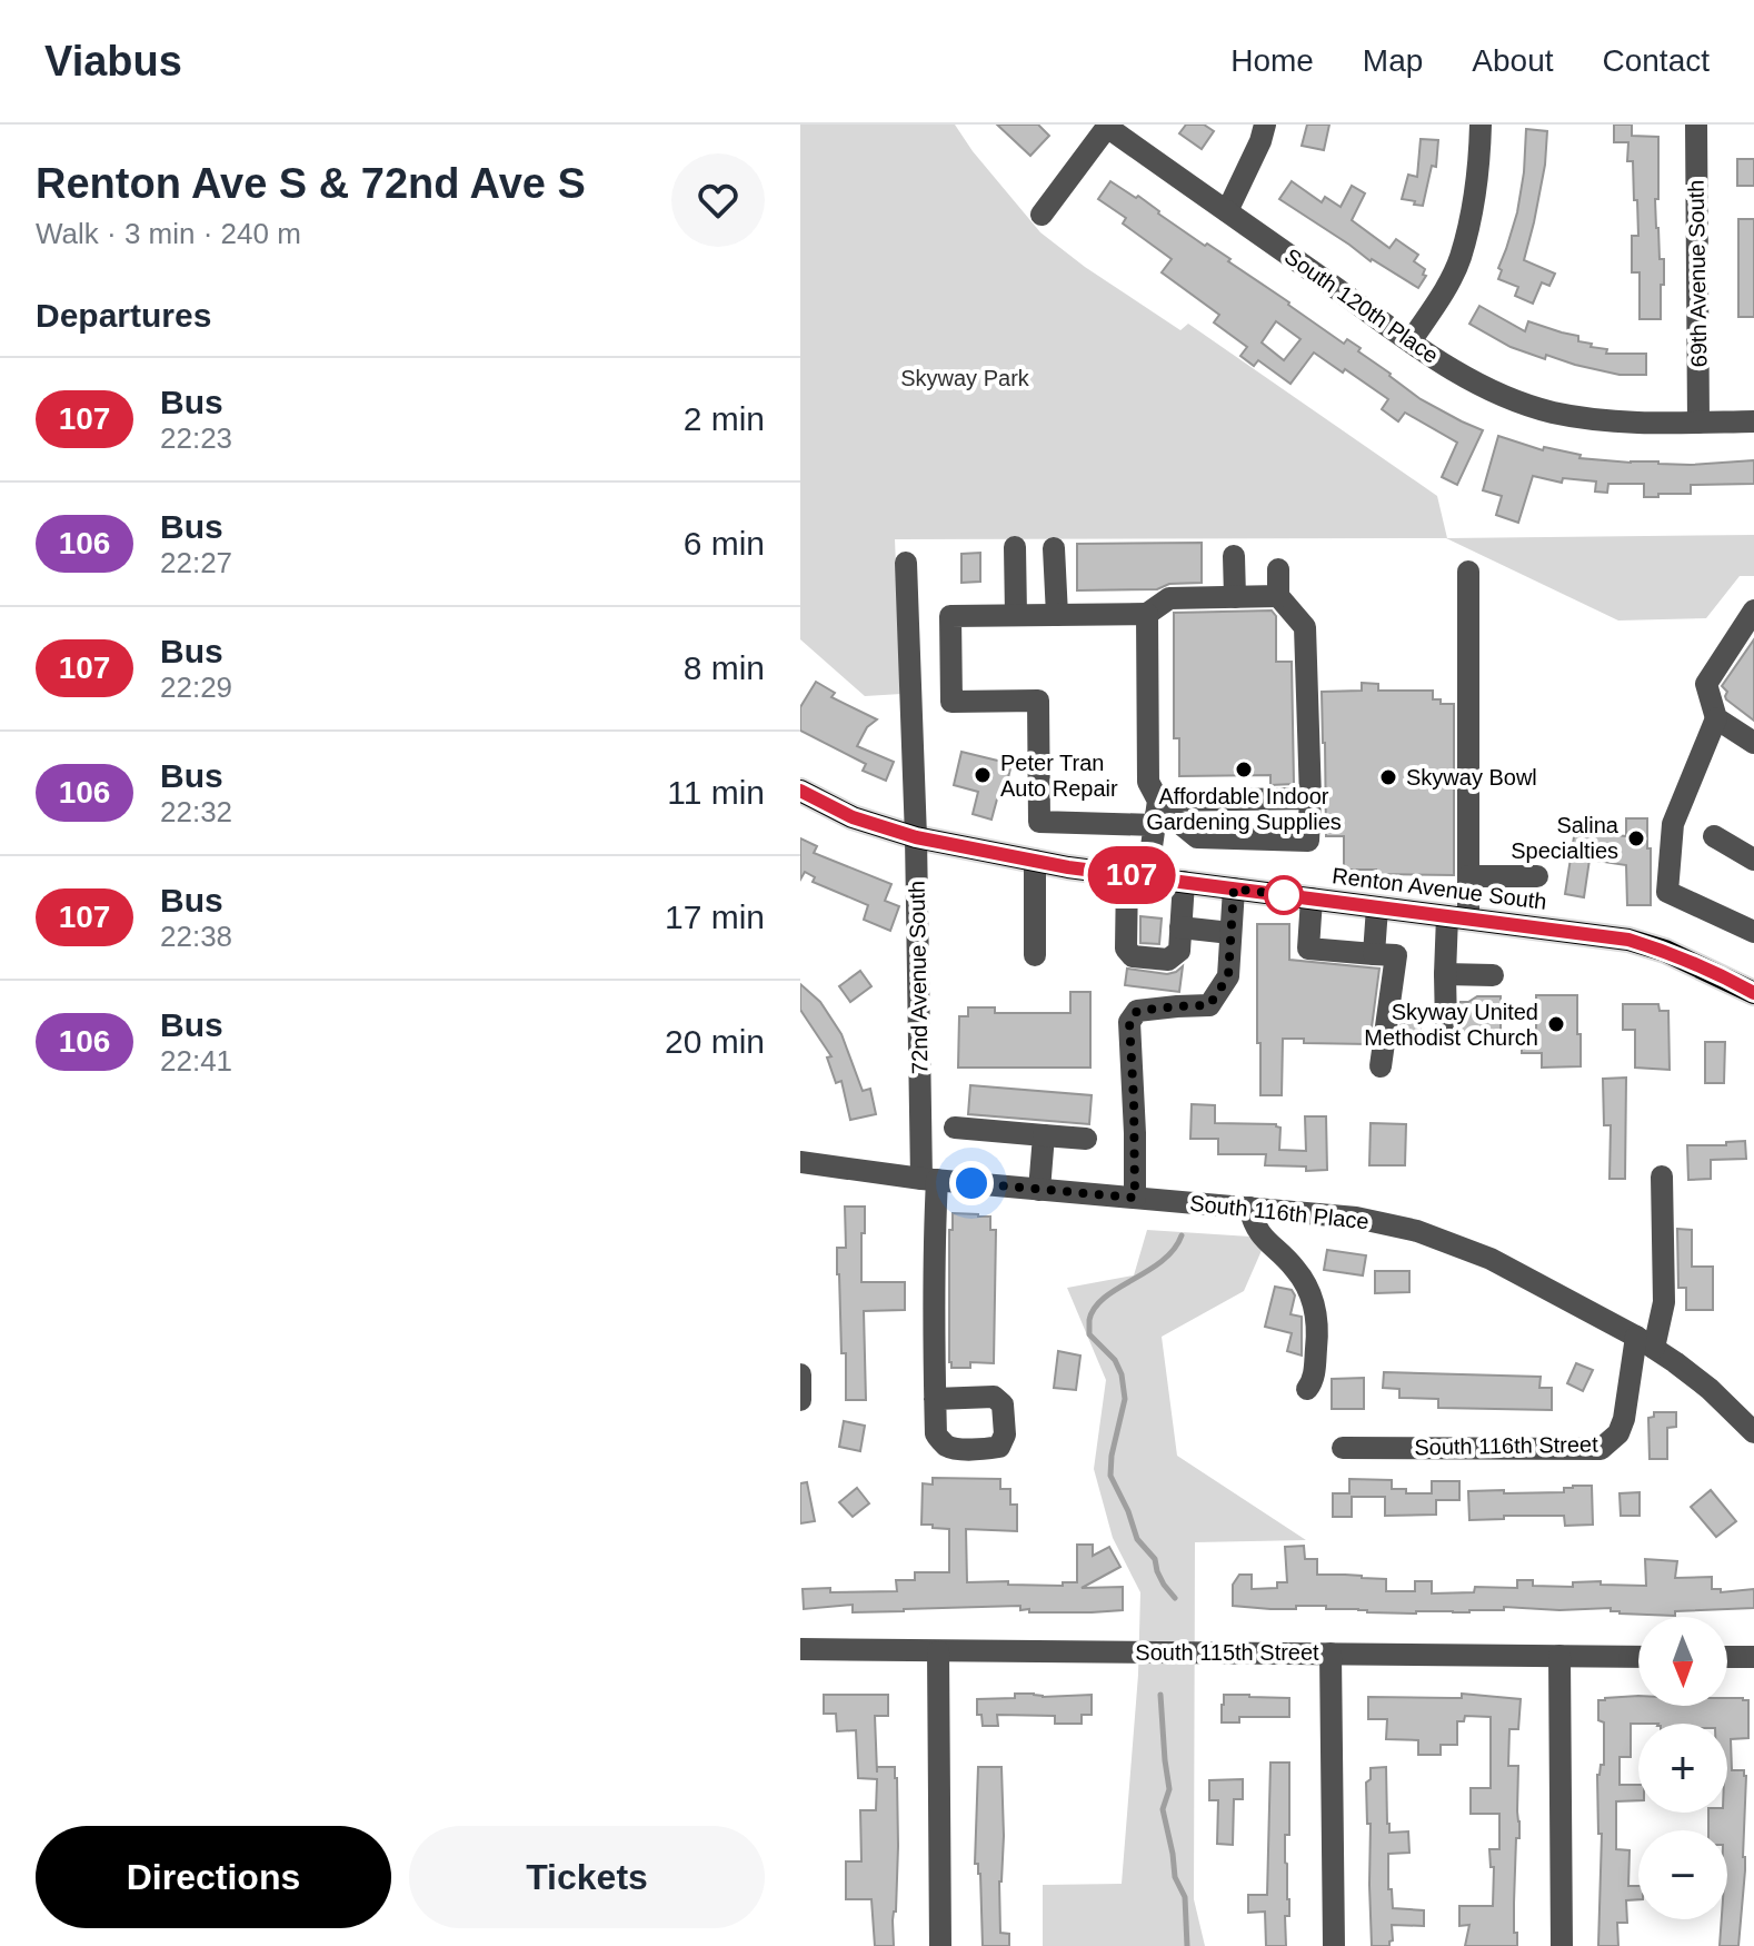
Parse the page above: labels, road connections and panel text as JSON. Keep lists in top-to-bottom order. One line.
{"streets":{"main road":["Renton Avenue South"],"street":["69th Avenue South","South 120th Place","72nd Avenue South","South 116th Place","South 116th Street","South 115th Street"]},"crossings":[["69th Avenue South","South 120th Place"],["Renton Avenue South","72nd Avenue South"],["72nd Avenue South","South 116th Place"],["South 116th Place","South 116th Street"]],"parks":["Skyway Park"],"places":["Affordable Indoor Gardening Supplies","Peter Tran Auto Repair","Skyway Bowl","Salina Specialties","Skyway United Methodist Church"],"lines":["bus line 107"],"north":"bottom","page":{"header":"Viabus","nav":["Home","Map","About","Contact"],"heading":[["Renton Ave S & 72nd Ave S","Walk · 3 min · 240 m"],"Departures"],"on_map":"107","list":[{"mark":"107","name":"Bus","note":"22:23","value":"2 min"},{"mark":"106","name":"Bus","note":"22:27","value":"6 min"},{"mark":"107","name":"Bus","note":"22:29","value":"8 min"},{"mark":"106","name":"Bus","note":"22:32","value":"11 min"},{"mark":"107","name":"Bus","note":"22:38","value":"17 min"},{"mark":"106","name":"Bus","note":"22:41","value":"20 min"}],"map_buttons":["+","−"],"buttons":["Directions","Tickets"]}}
